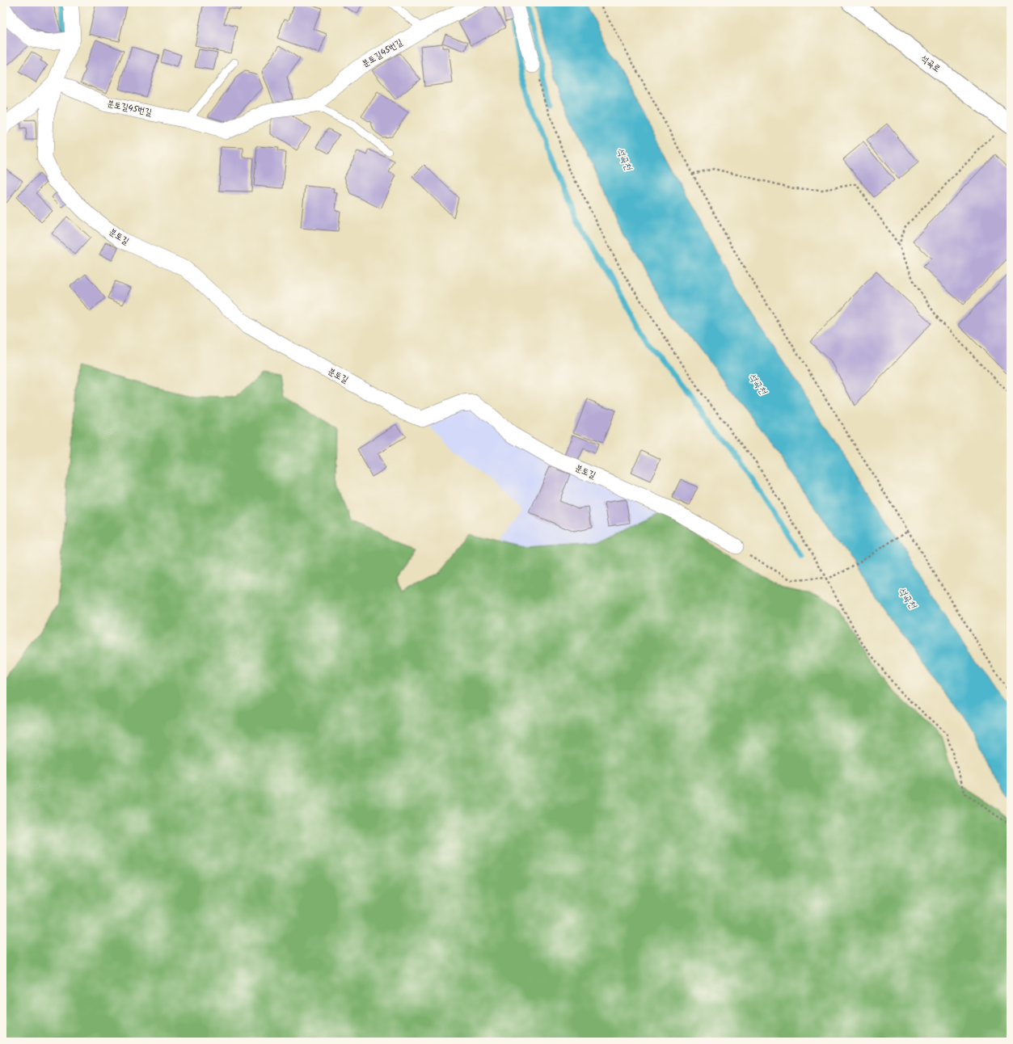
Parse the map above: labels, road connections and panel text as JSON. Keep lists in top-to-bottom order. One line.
{"streets":{"street":["분토길45번길","석곡로","분토길"]},"crossings":[["분토길45번길","분토길"]],"water":["석곡천"]}
